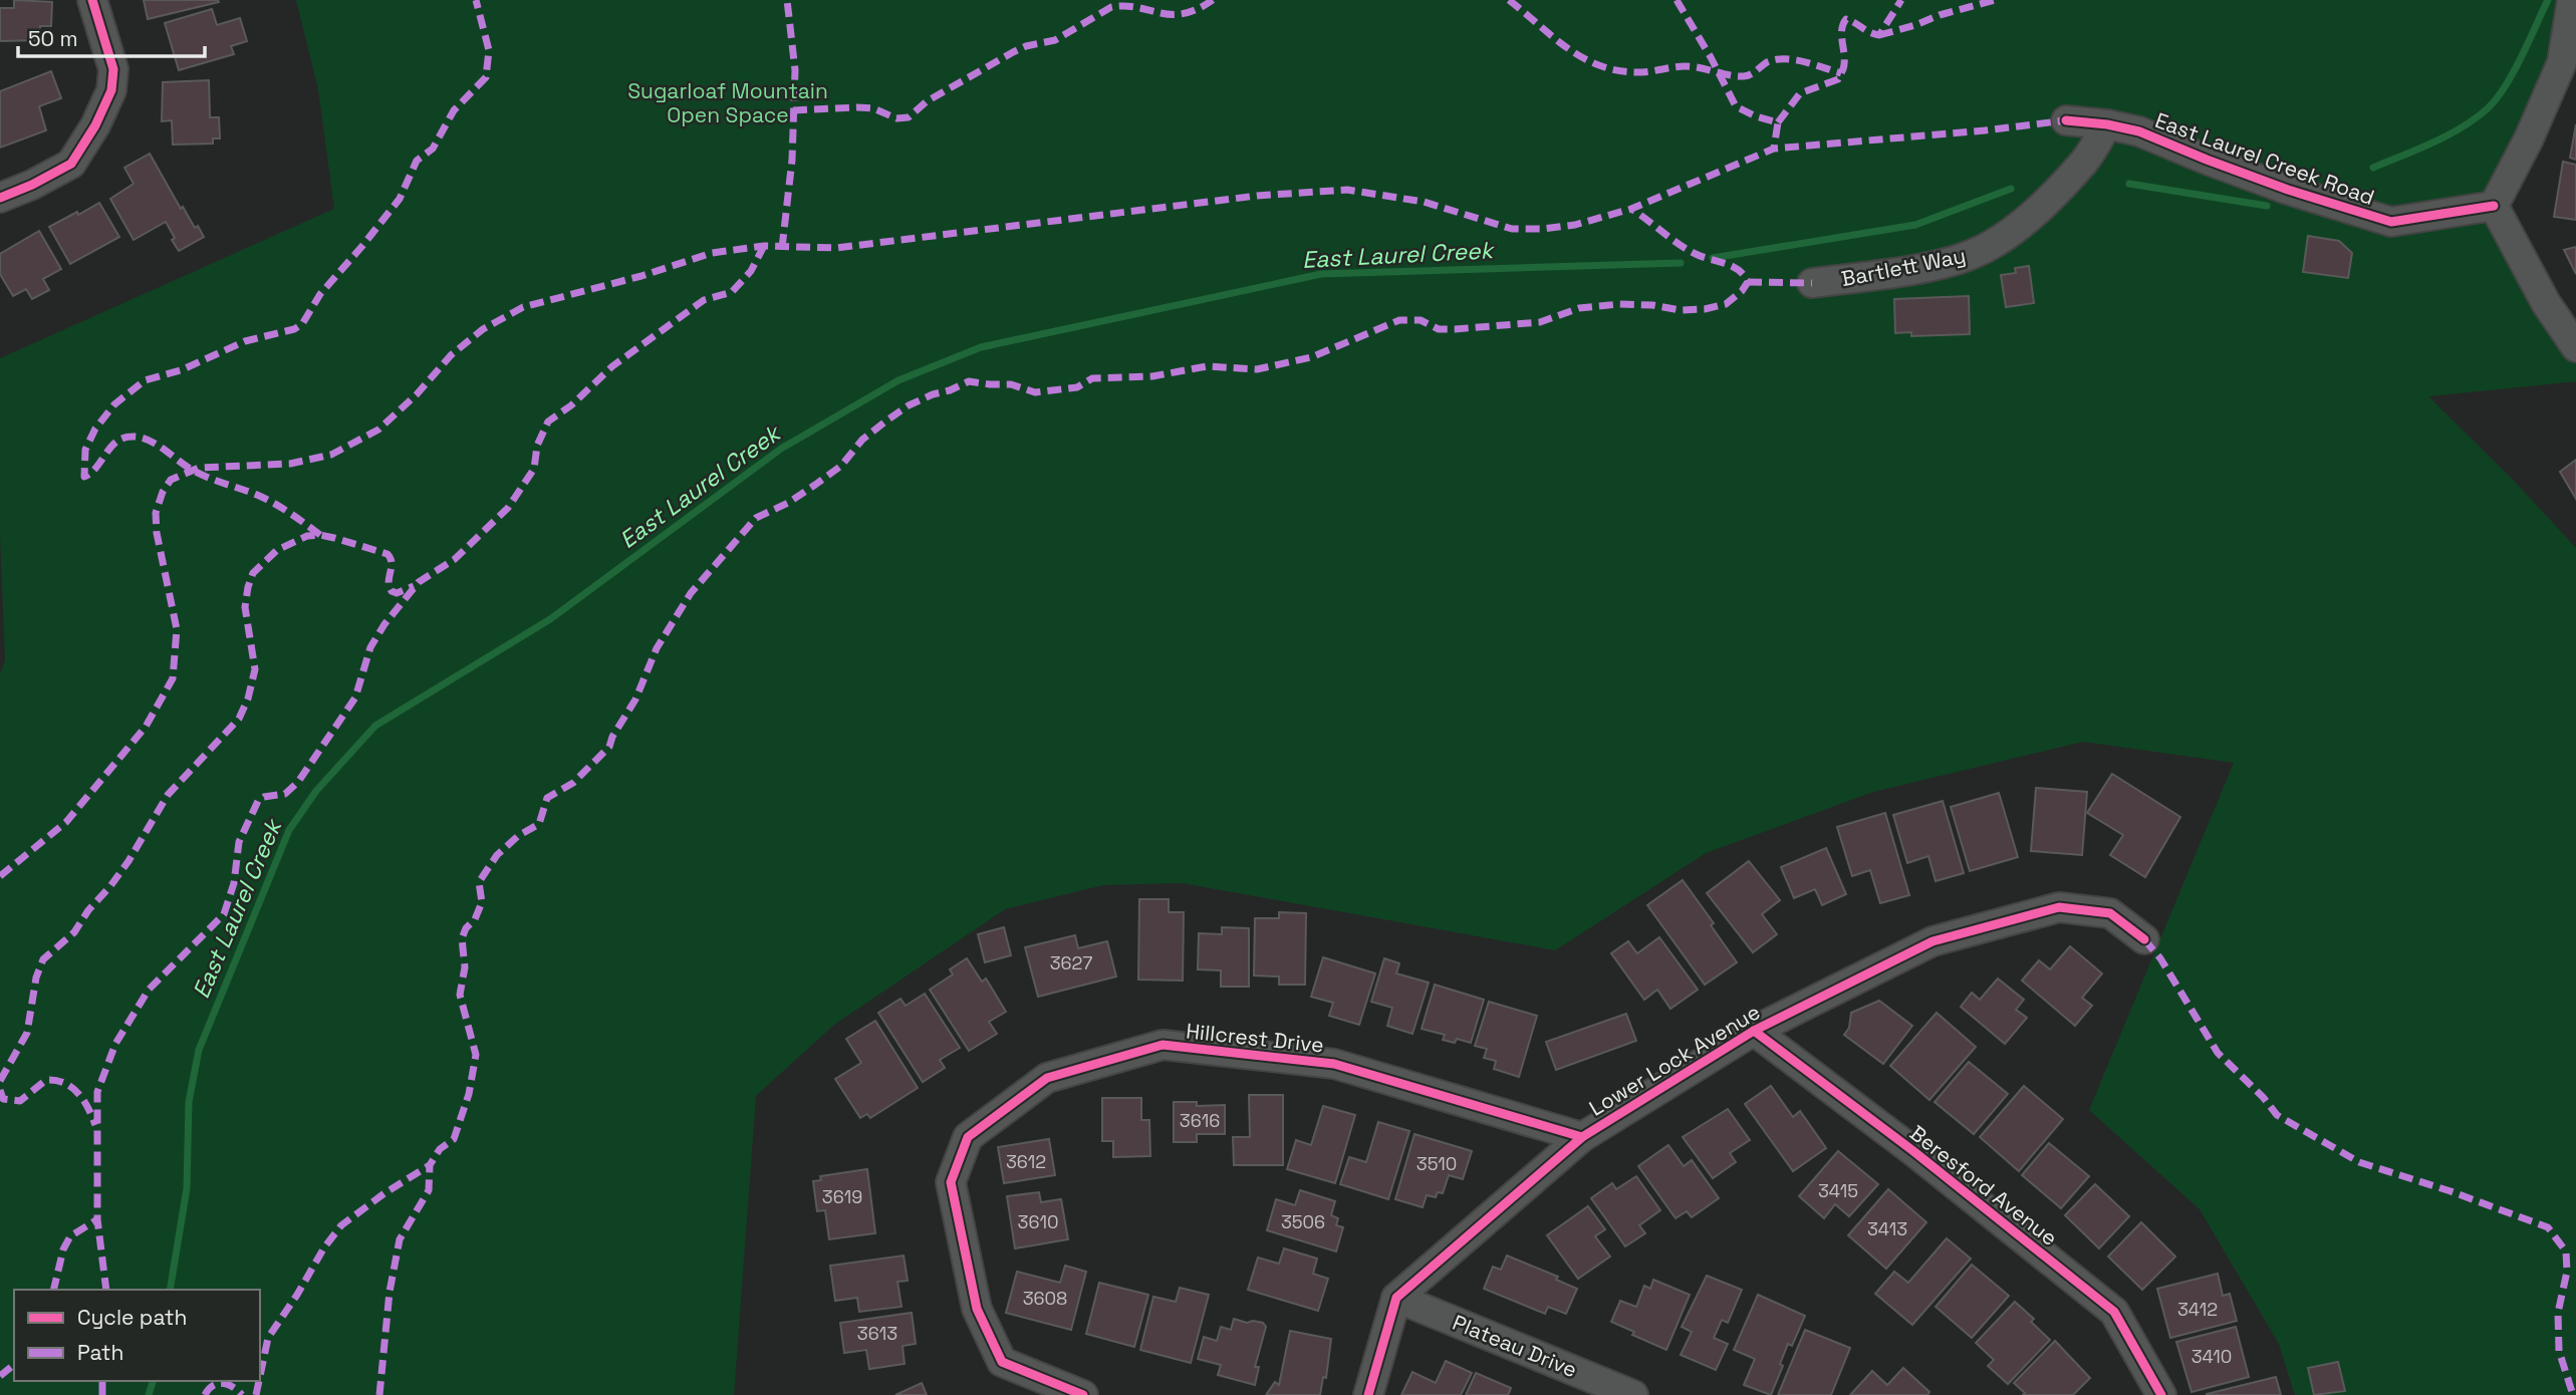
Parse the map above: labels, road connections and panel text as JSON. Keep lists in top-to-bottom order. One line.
{"streets":{"street":["East Laurel Creek Road","Bartlett Way","Hillcrest Drive","Lower Lock Avenue","Beresford Avenue","Plateau Drive"]},"crossings":[["East Laurel Creek Road","Bartlett Way"],["Hillcrest Drive","Lower Lock Avenue"],["Lower Lock Avenue","Beresford Avenue"],["Lower Lock Avenue","Plateau Drive"]],"water":["East Laurel Creek"],"parks":["Sugarloaf Mountain Open Space"],"house_numbers":["3627","3616","3612","3510","3415","3619","3610","3506","3413","3608","3412","3613","3410"],"legend":["Cycle path","Path"],"scale_bar":"50 m"}
